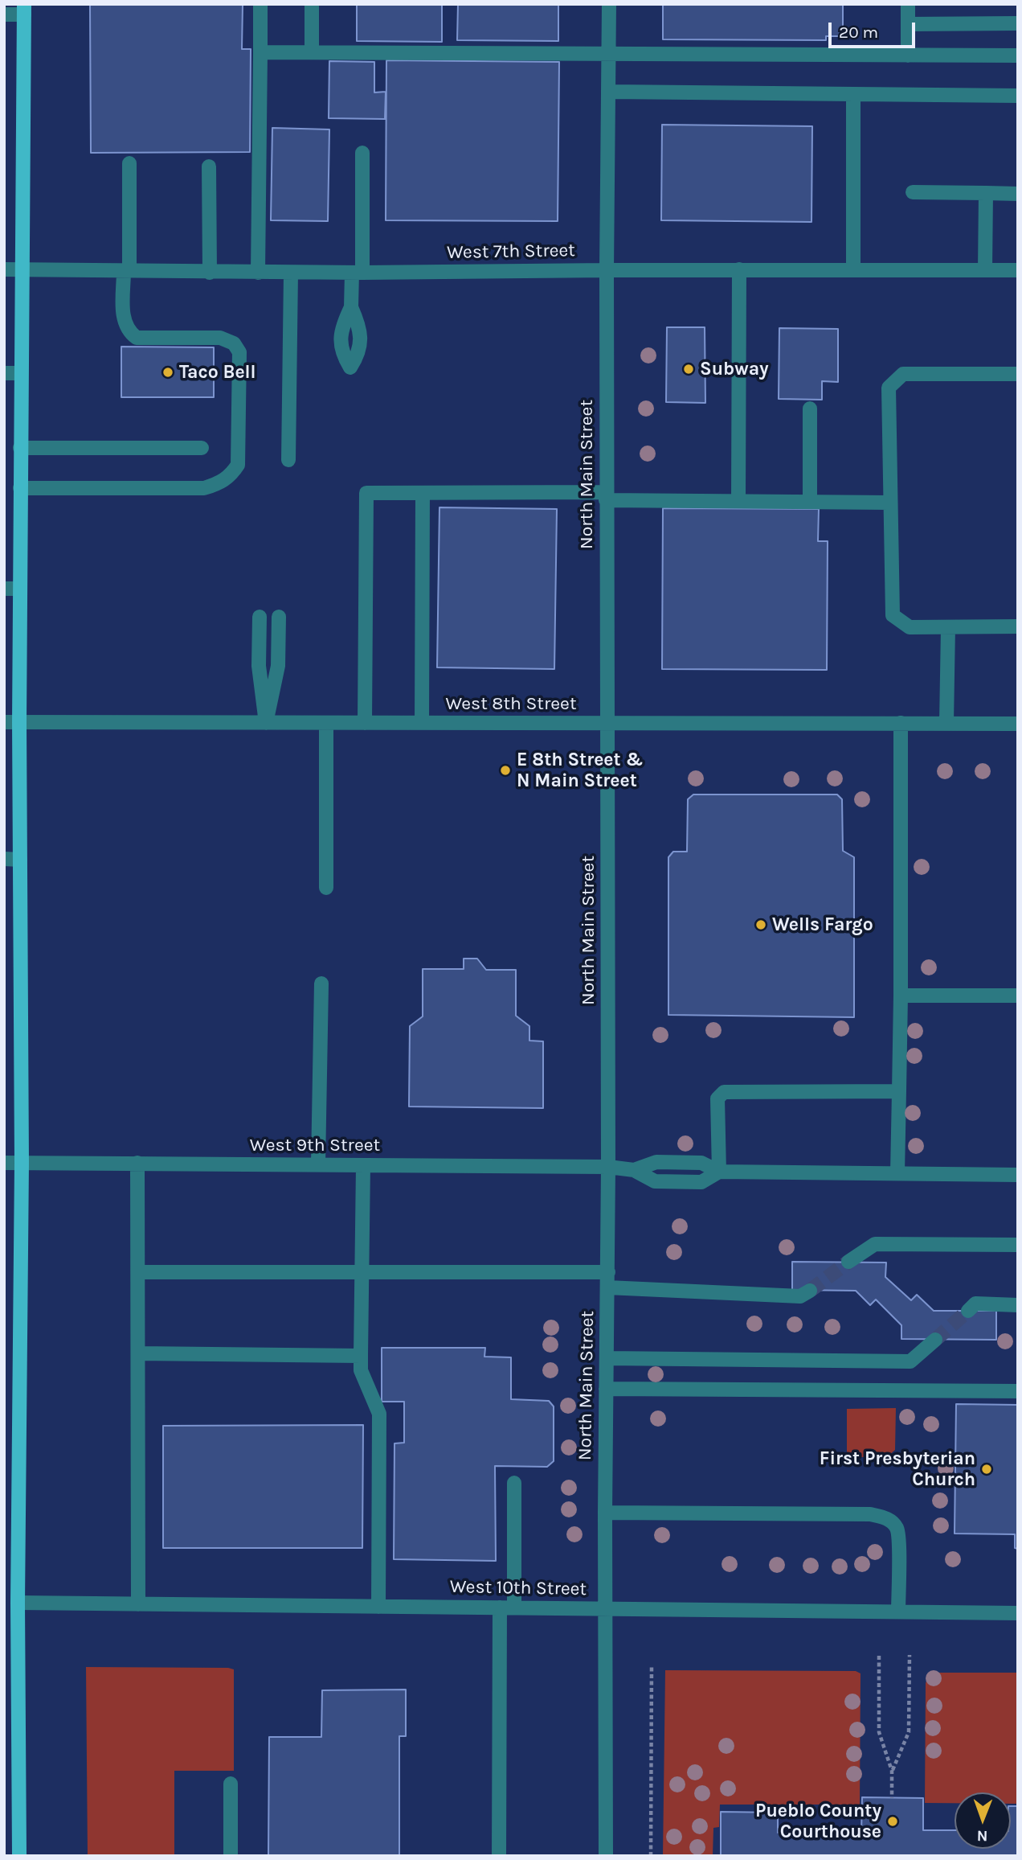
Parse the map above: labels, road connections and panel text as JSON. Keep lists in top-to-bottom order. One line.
{"streets":{"street":["West 7th Street","North Main Street","West 8th Street","West 9th Street","West 10th Street"]},"crossings":[["West 7th Street","North Main Street"],["North Main Street","West 8th Street"],["North Main Street","West 9th Street"],["North Main Street","West 10th Street"]],"places":["Subway","Taco Bell","E 8th Street & N Main Street","Wells Fargo","First Presbyterian Church","Pueblo County Courthouse"],"scale_bar":"20 m","north":"bottom"}
